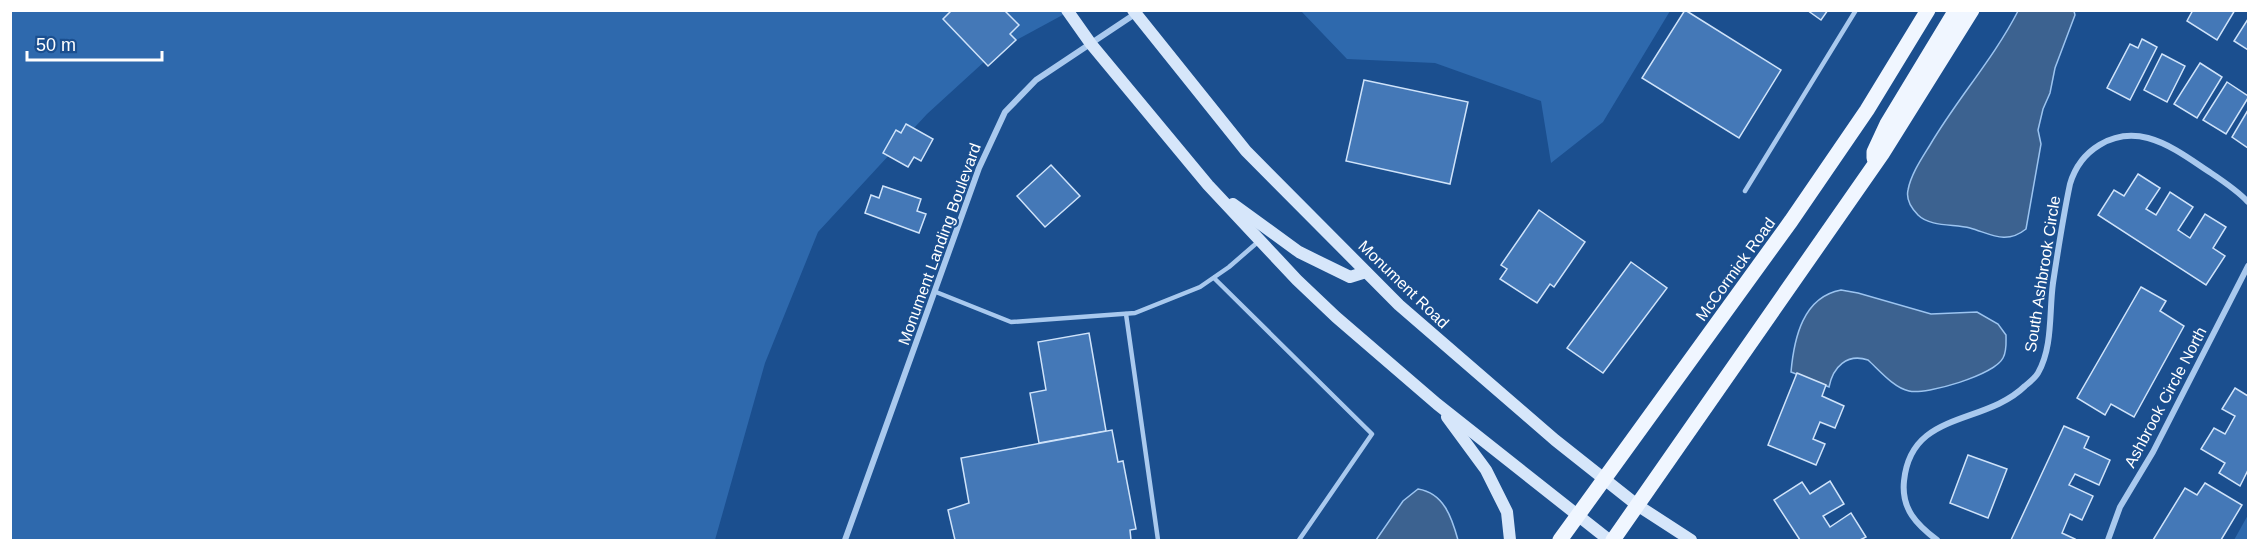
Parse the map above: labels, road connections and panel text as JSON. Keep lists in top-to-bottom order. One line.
{"streets":{"main road":["McCormick Road","Monument Road"],"street":["Monument Landing Boulevard","South Ashbrook Circle","Ashbrook Circle North"]},"crossings":[["Monument Landing Boulevard","Monument Road"],["McCormick Road","Monument Road"]],"scale_bar":"50 m"}
